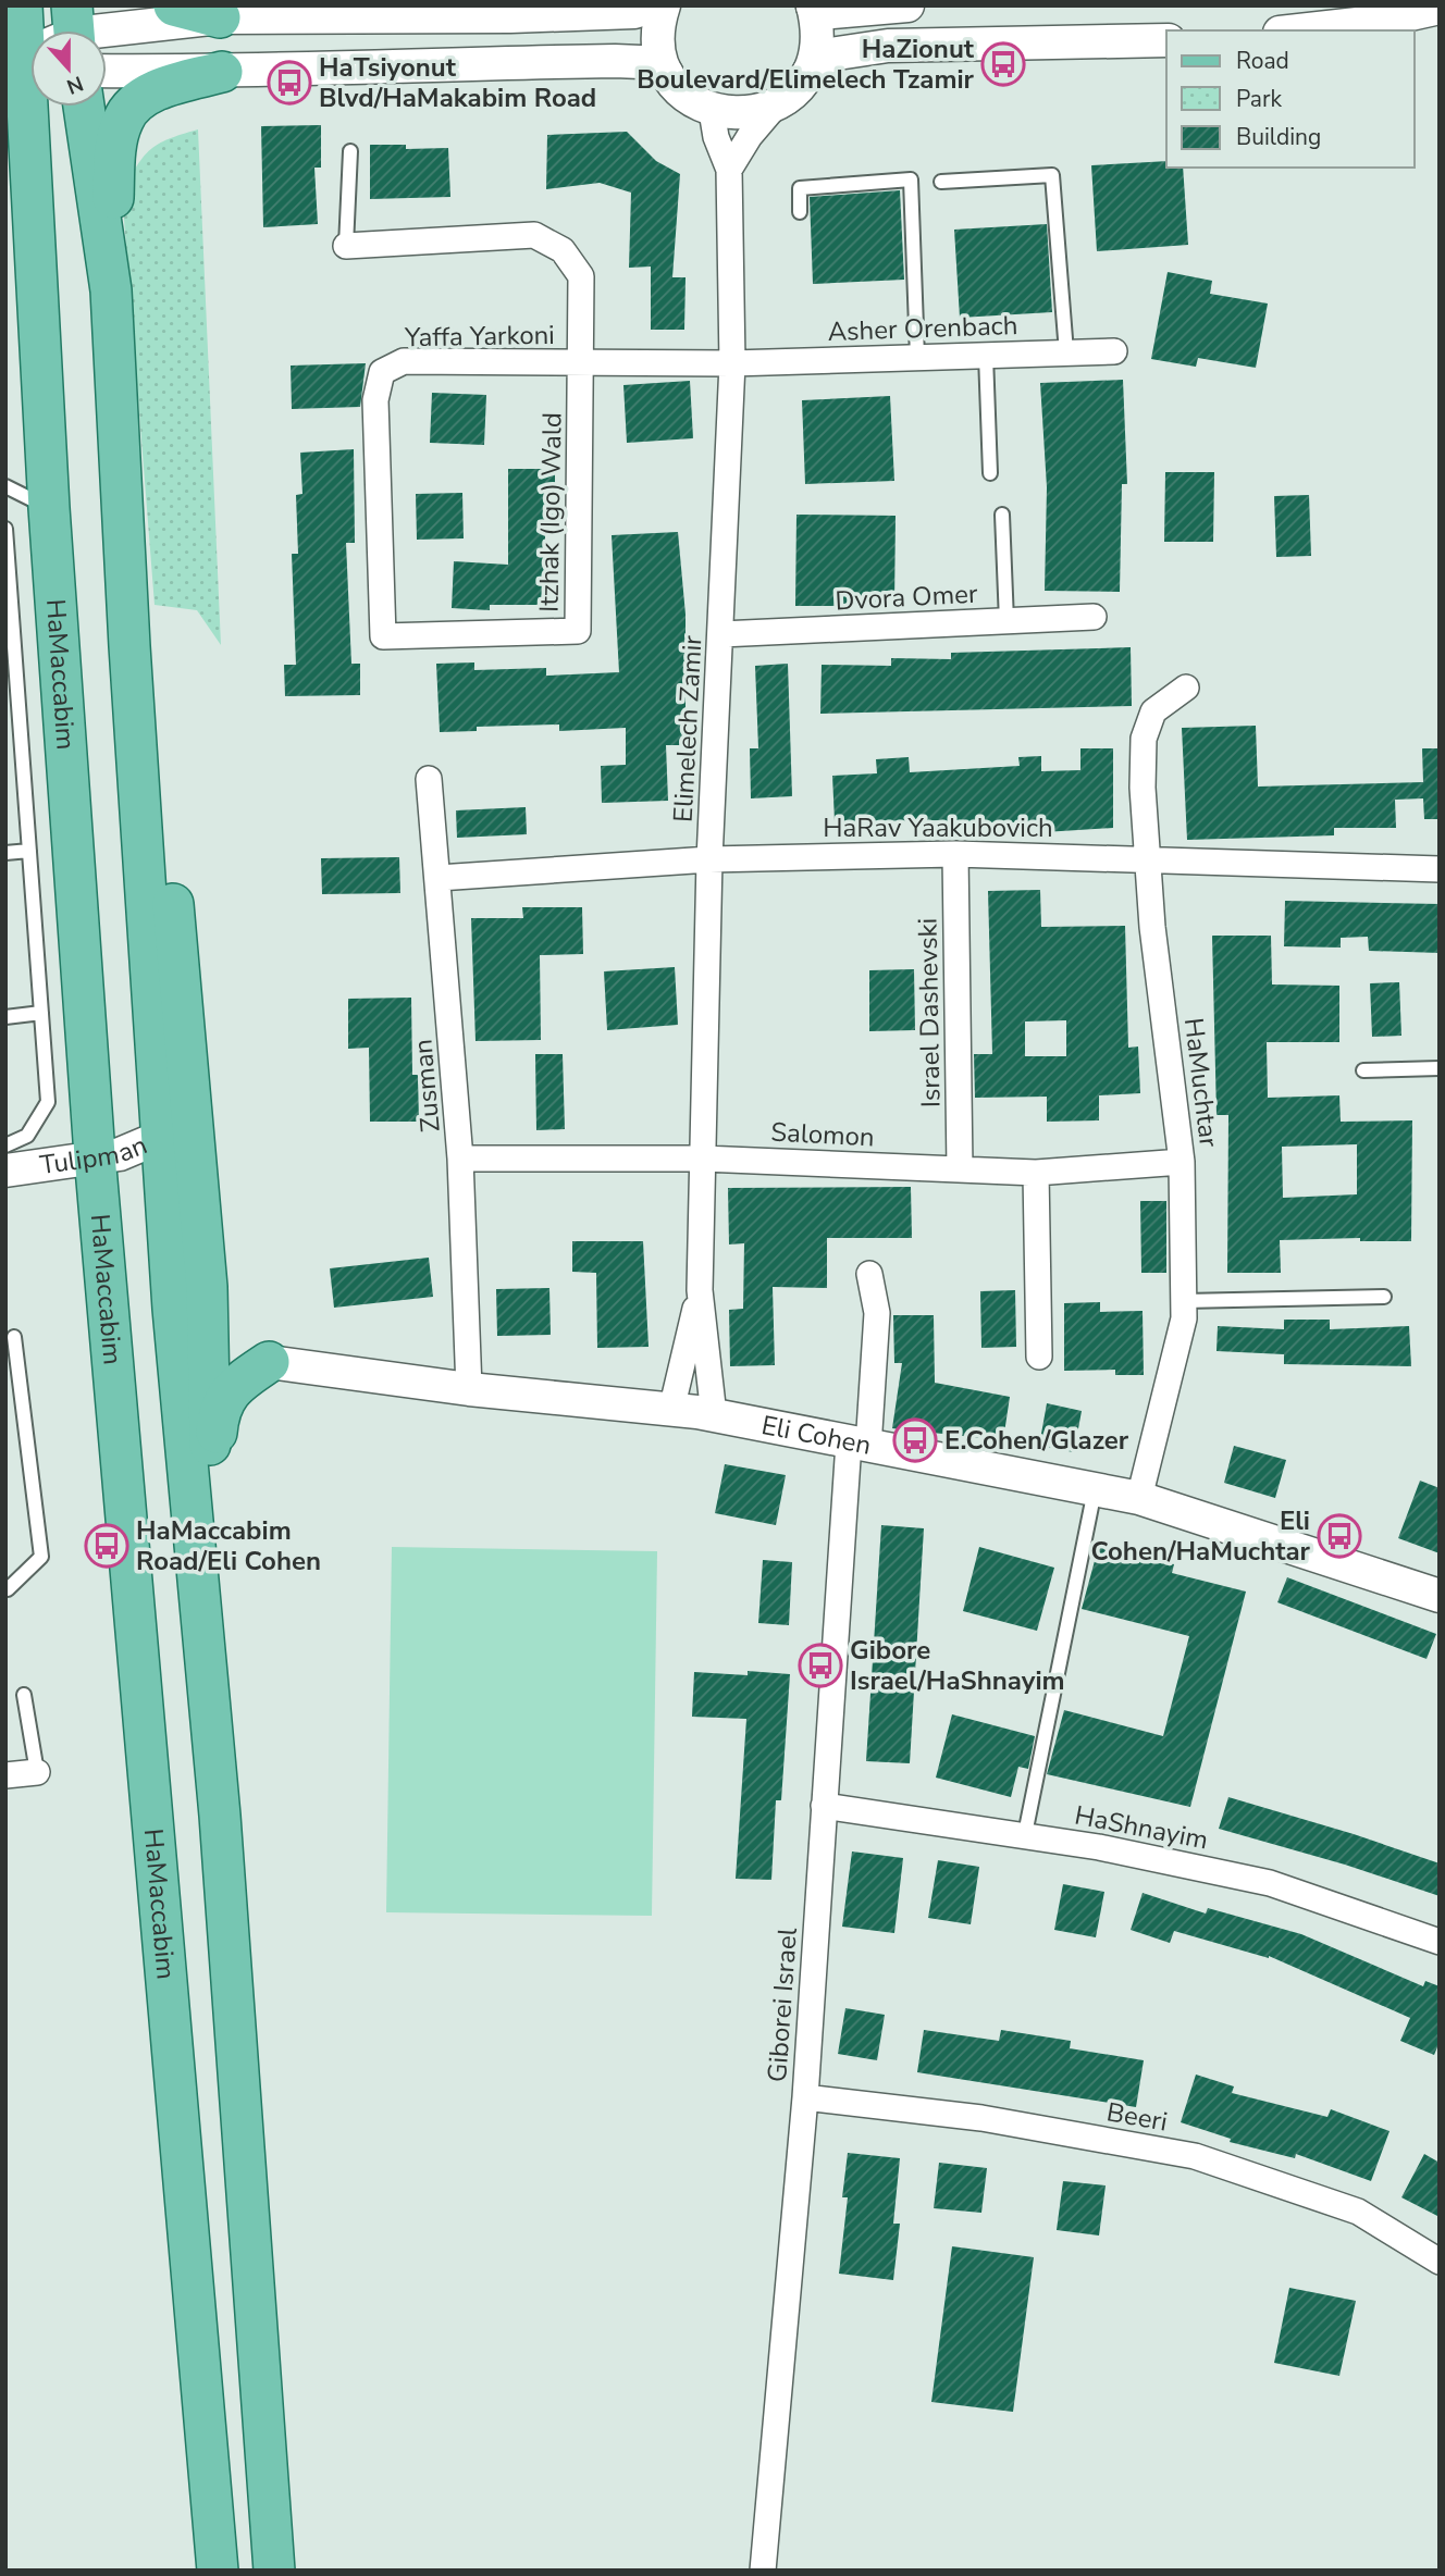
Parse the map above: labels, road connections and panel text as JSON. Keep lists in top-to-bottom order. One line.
{"streets":{"main road":["HaMaccabim"],"street":["Asher Orenbach","Yaffa Yarkoni","Itzhak (Igo) Wald","Dvora Omer","Elimelech Zamir","HaRav Yaakubovich","Israel Dashevski","HaMuchtar","Zusman","Salomon","Tulipman","Eli Cohen","HaShnayim","Giborei Israel","Beeri"]},"crossings":[["Asher Orenbach","Yaffa Yarkoni"],["Asher Orenbach","Elimelech Zamir"],["Yaffa Yarkoni","Itzhak (Igo) Wald"],["Yaffa Yarkoni","Elimelech Zamir"],["Dvora Omer","Elimelech Zamir"],["HaMaccabim","Tulipman"],["Elimelech Zamir","HaRav Yaakubovich"],["Elimelech Zamir","Salomon"],["Elimelech Zamir","Eli Cohen"],["HaRav Yaakubovich","Israel Dashevski"],["HaRav Yaakubovich","HaMuchtar"],["HaRav Yaakubovich","Zusman"],["Israel Dashevski","Salomon"],["HaMuchtar","Salomon"],["HaMuchtar","Eli Cohen"],["Zusman","Salomon"],["Zusman","Eli Cohen"],["Eli Cohen","Giborei Israel"],["HaShnayim","Giborei Israel"],["Giborei Israel","Beeri"]],"places":{"bus stop":["HaZionut Boulevard/Elimelech Tzamir","HaTsiyonut Blvd/HaMakabim Road","E.Cohen/Glazer","Eli Cohen/HaMuchtar","HaMaccabim Road/Eli Cohen","Gibore Israel/HaShnayim"]},"legend":["Road","Park","Building"],"north":"bottom"}
